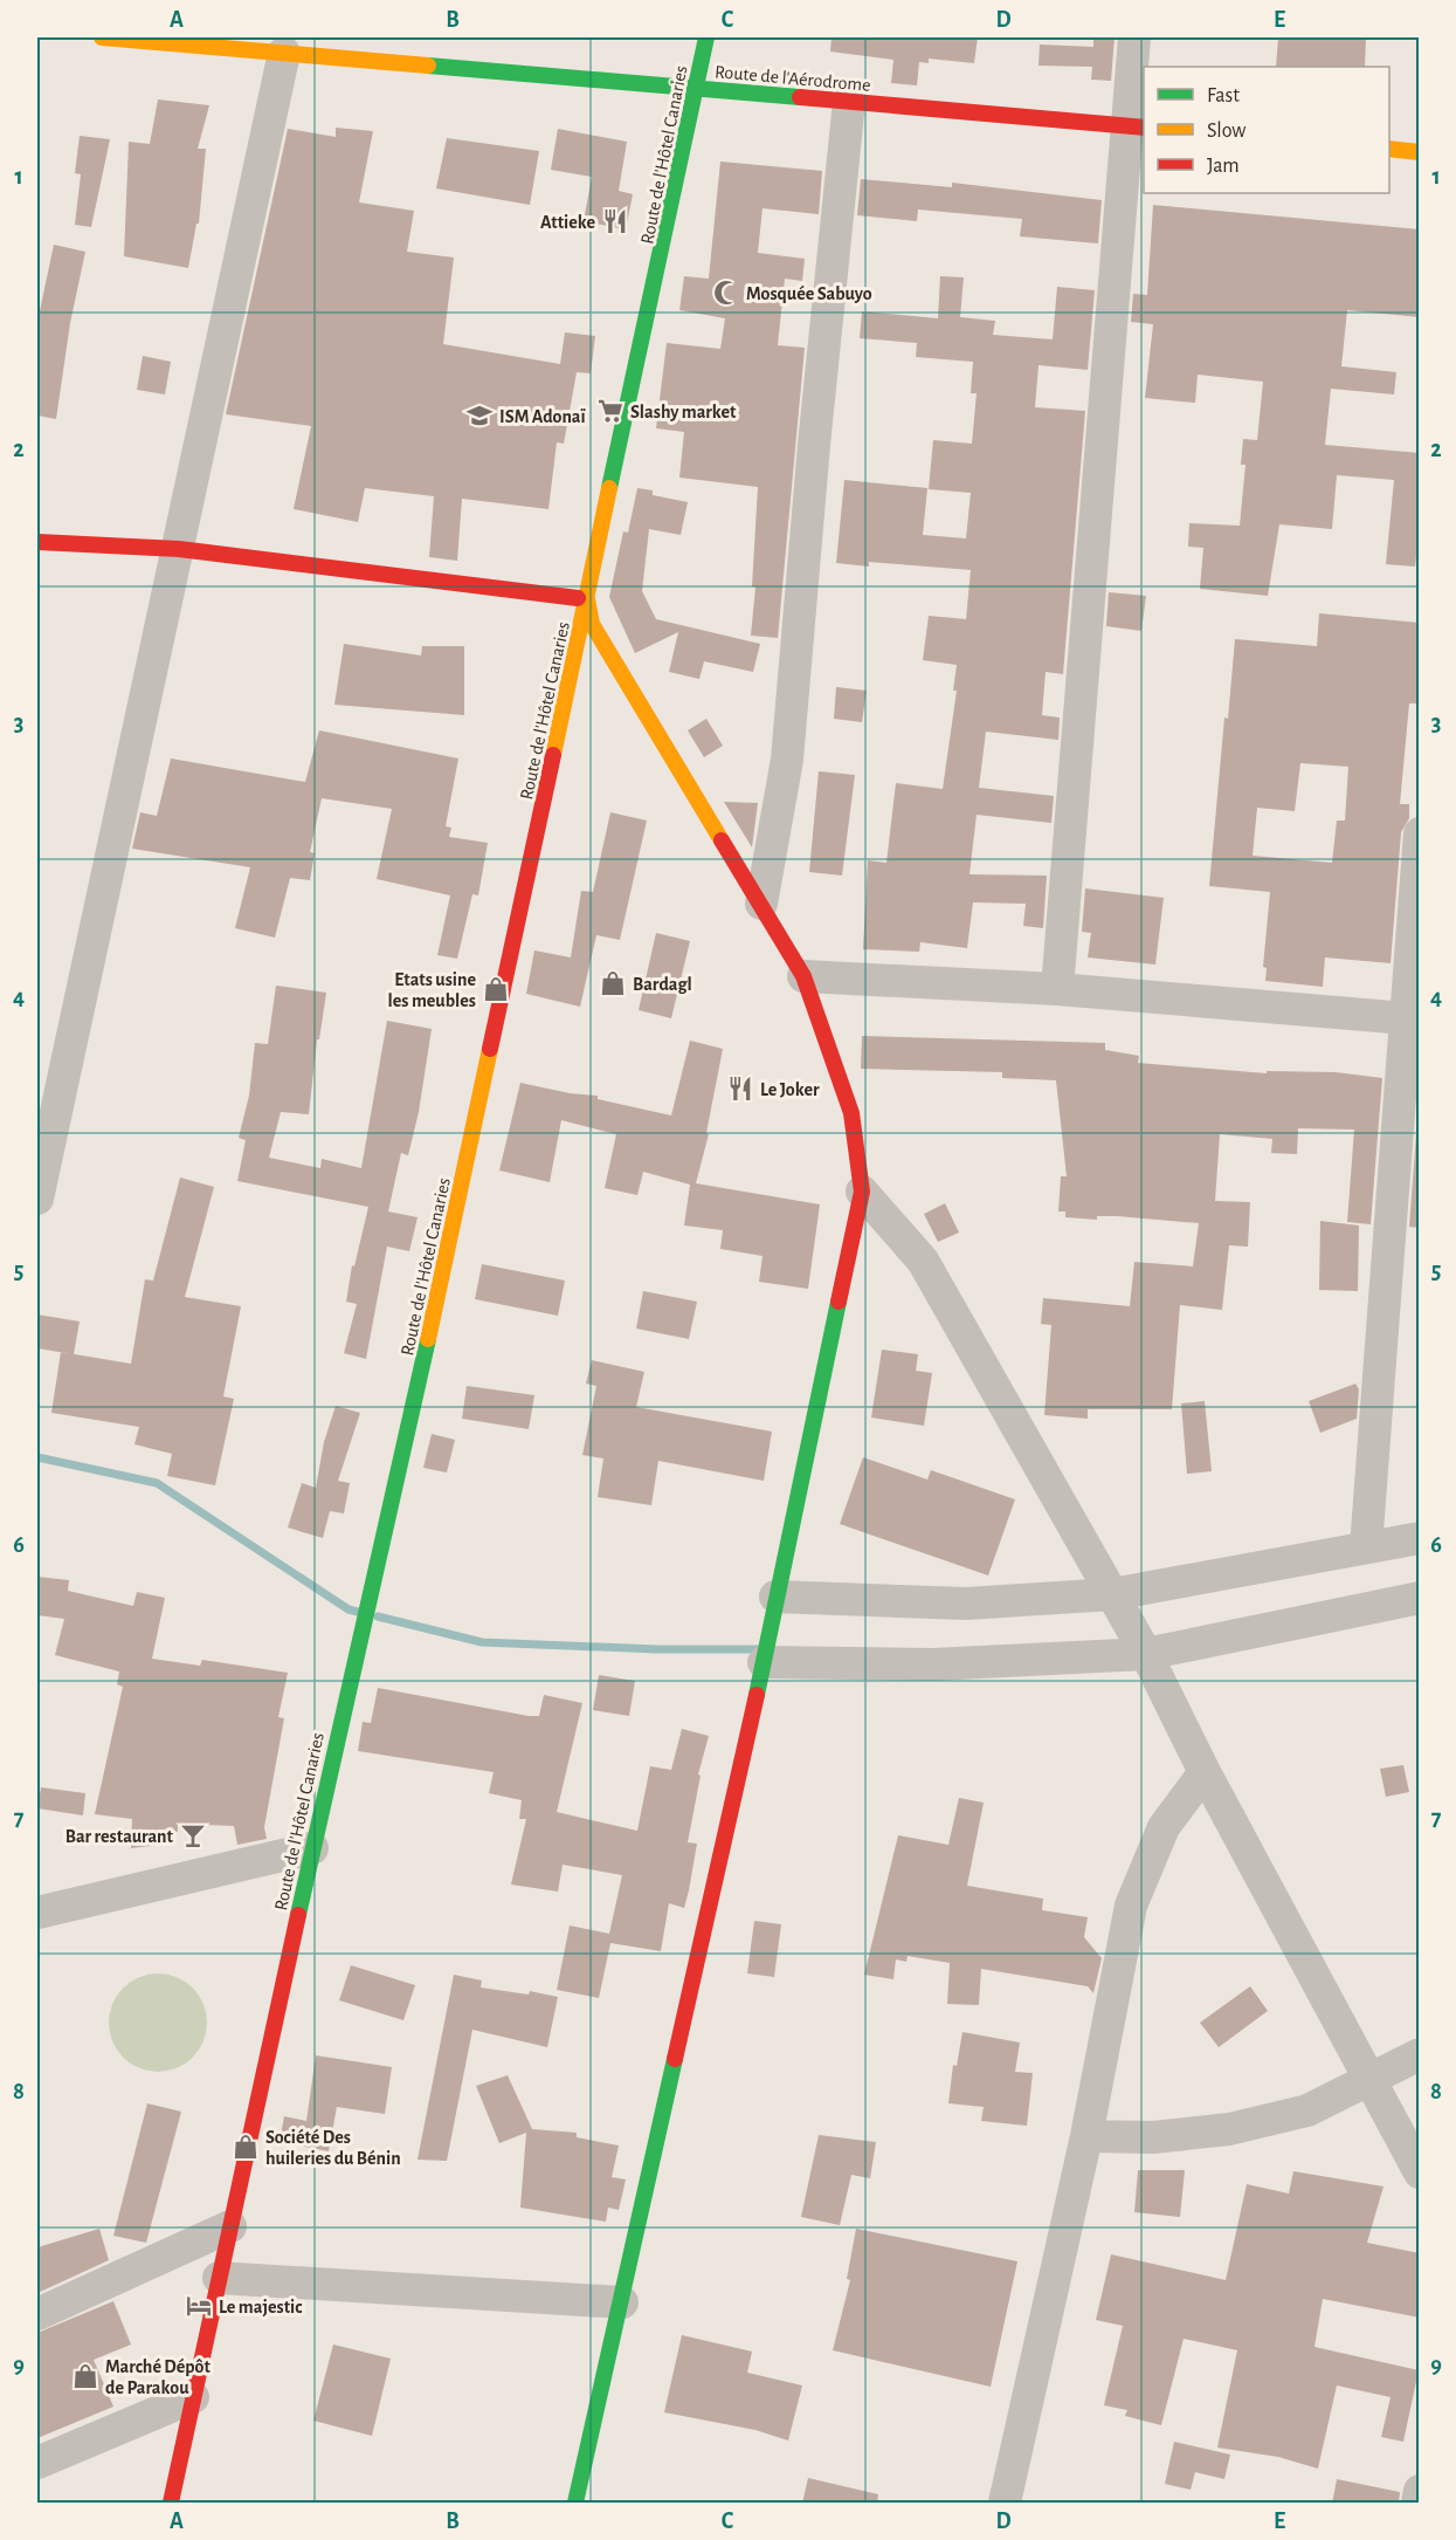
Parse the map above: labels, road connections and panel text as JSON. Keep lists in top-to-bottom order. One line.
{"streets":{"street":["Route de l'Aérodrome","Route de l'Hôtel Canaries"]},"crossings":[["Route de l'Aérodrome","Route de l'Hôtel Canaries"]],"places":{"restaurant":["Attieke","Le Joker"],"mosque":["Mosquée Sabuyo"],"supermarket":["Slashy market"],"school or university":["ISM Adonaï"],"shop":["Bardagl","Etats usine les meubles","Société Des huileries du Bénin","Marché Dépôt de Parakou"],"bar":["Bar restaurant"],"hotel":["Le majestic"]},"legend":["Fast","Slow","Jam"],"grid":{"columns":["A","B","C","D","E"],"rows":["1","2","3","4","5","6","7","8","9"]}}
